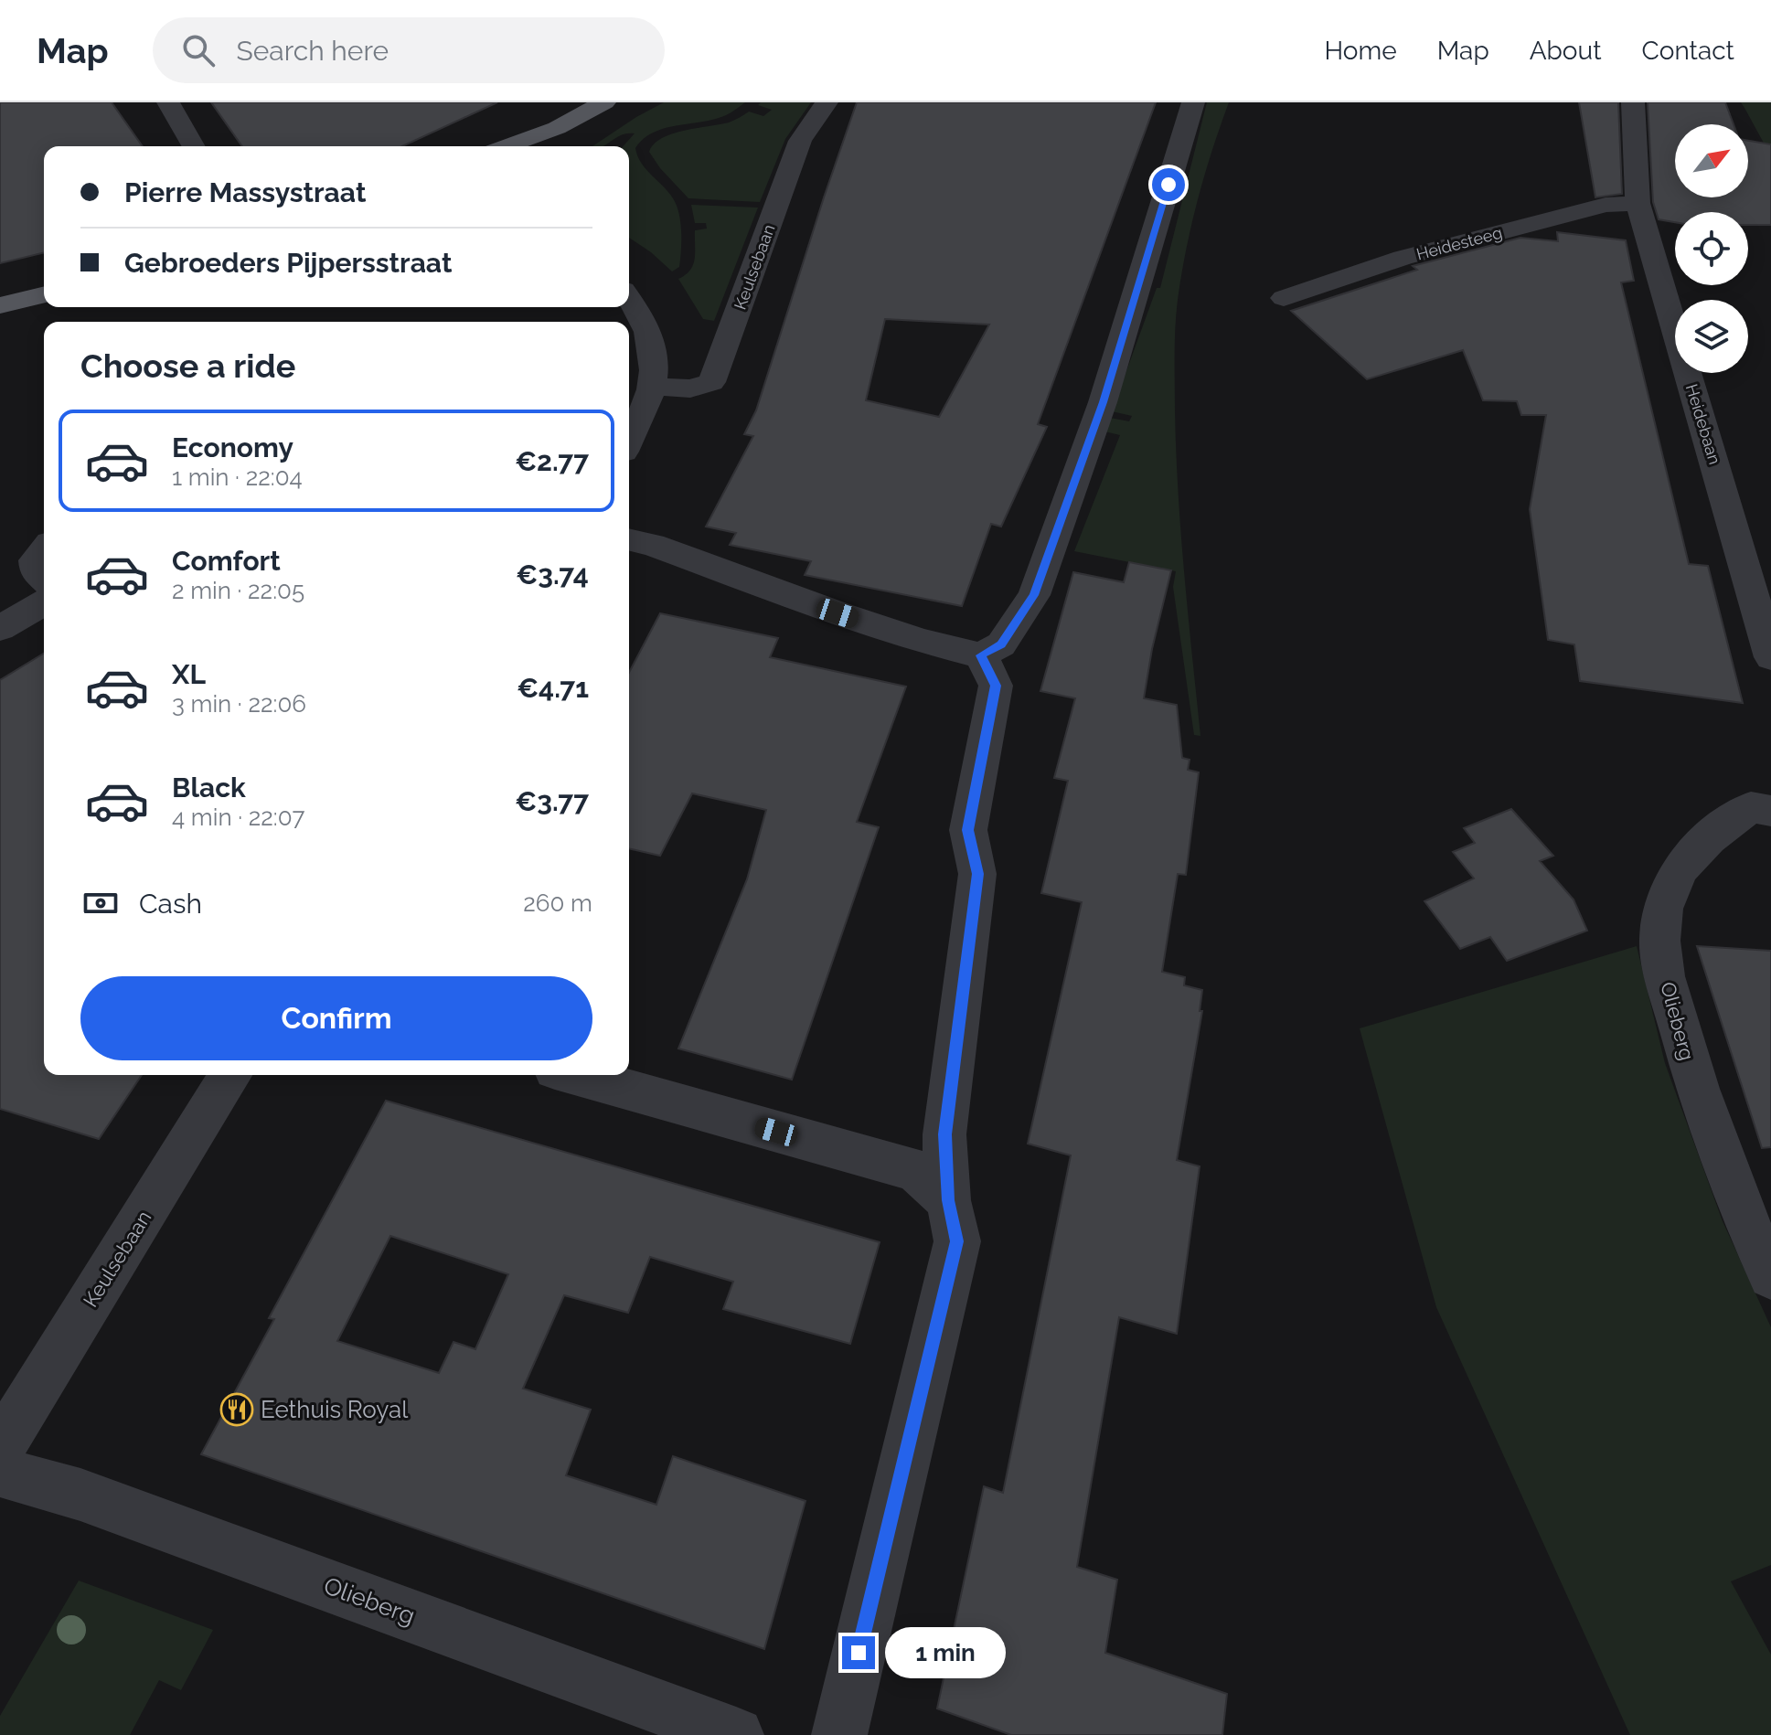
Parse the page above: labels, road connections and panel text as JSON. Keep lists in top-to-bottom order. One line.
{"streets":{"street":["Heidesteeg","Keulsebaan","Heidebaan","Olieberg"]},"crossings":[["Heidesteeg","Heidebaan"]],"places":{"restaurant":["Eethuis Royal"]},"north":"top right","page":{"header":"Map","search":"Search here","nav":["Home","Map","About","Contact"],"banner":["Pierre Massystraat","Gebroeders Pijpersstraat"],"heading":"Choose a ride","list":[{"name":"Economy","note":"1 min · 22:04","value":"€2.77"},{"name":"Comfort","note":"2 min · 22:05","value":"€3.74"},{"name":"XL","note":"3 min · 22:06","value":"€4.71"},{"name":"Black","note":"4 min · 22:07","value":"€3.77"}],"pay":["Cash","260 m"],"buttons":"Confirm","bubble":"1 min"}}
